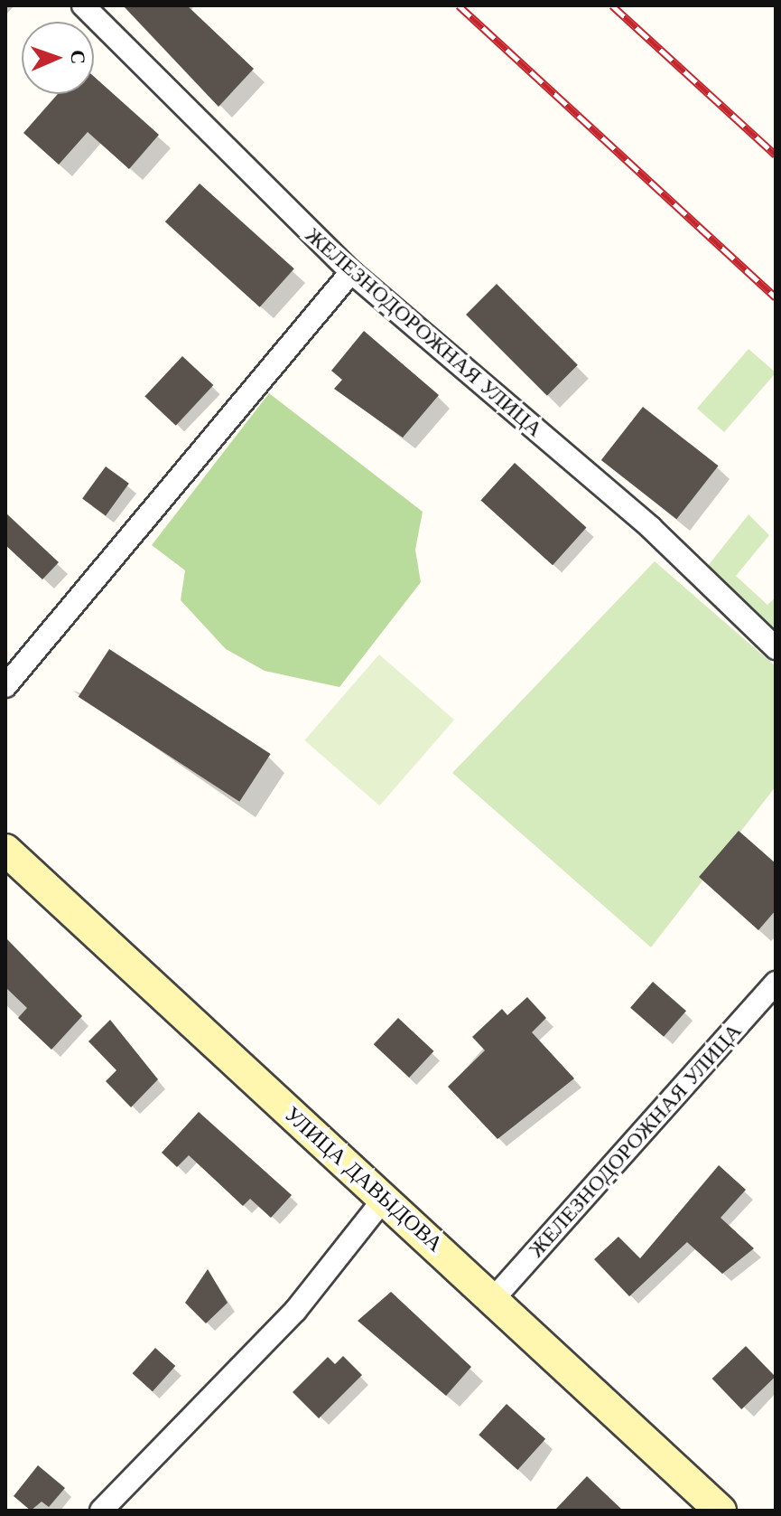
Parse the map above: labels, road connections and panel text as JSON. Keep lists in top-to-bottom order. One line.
{"streets":{"main road":["УЛИЦА ДАВЫДОВА"],"street":["ЖЕЛЕЗНОДОРОЖНАЯ УЛИЦА"]},"crossings":[["ЖЕЛЕЗНОДОРОЖНАЯ УЛИЦА","УЛИЦА ДАВЫДОВА"]],"north":"right"}
